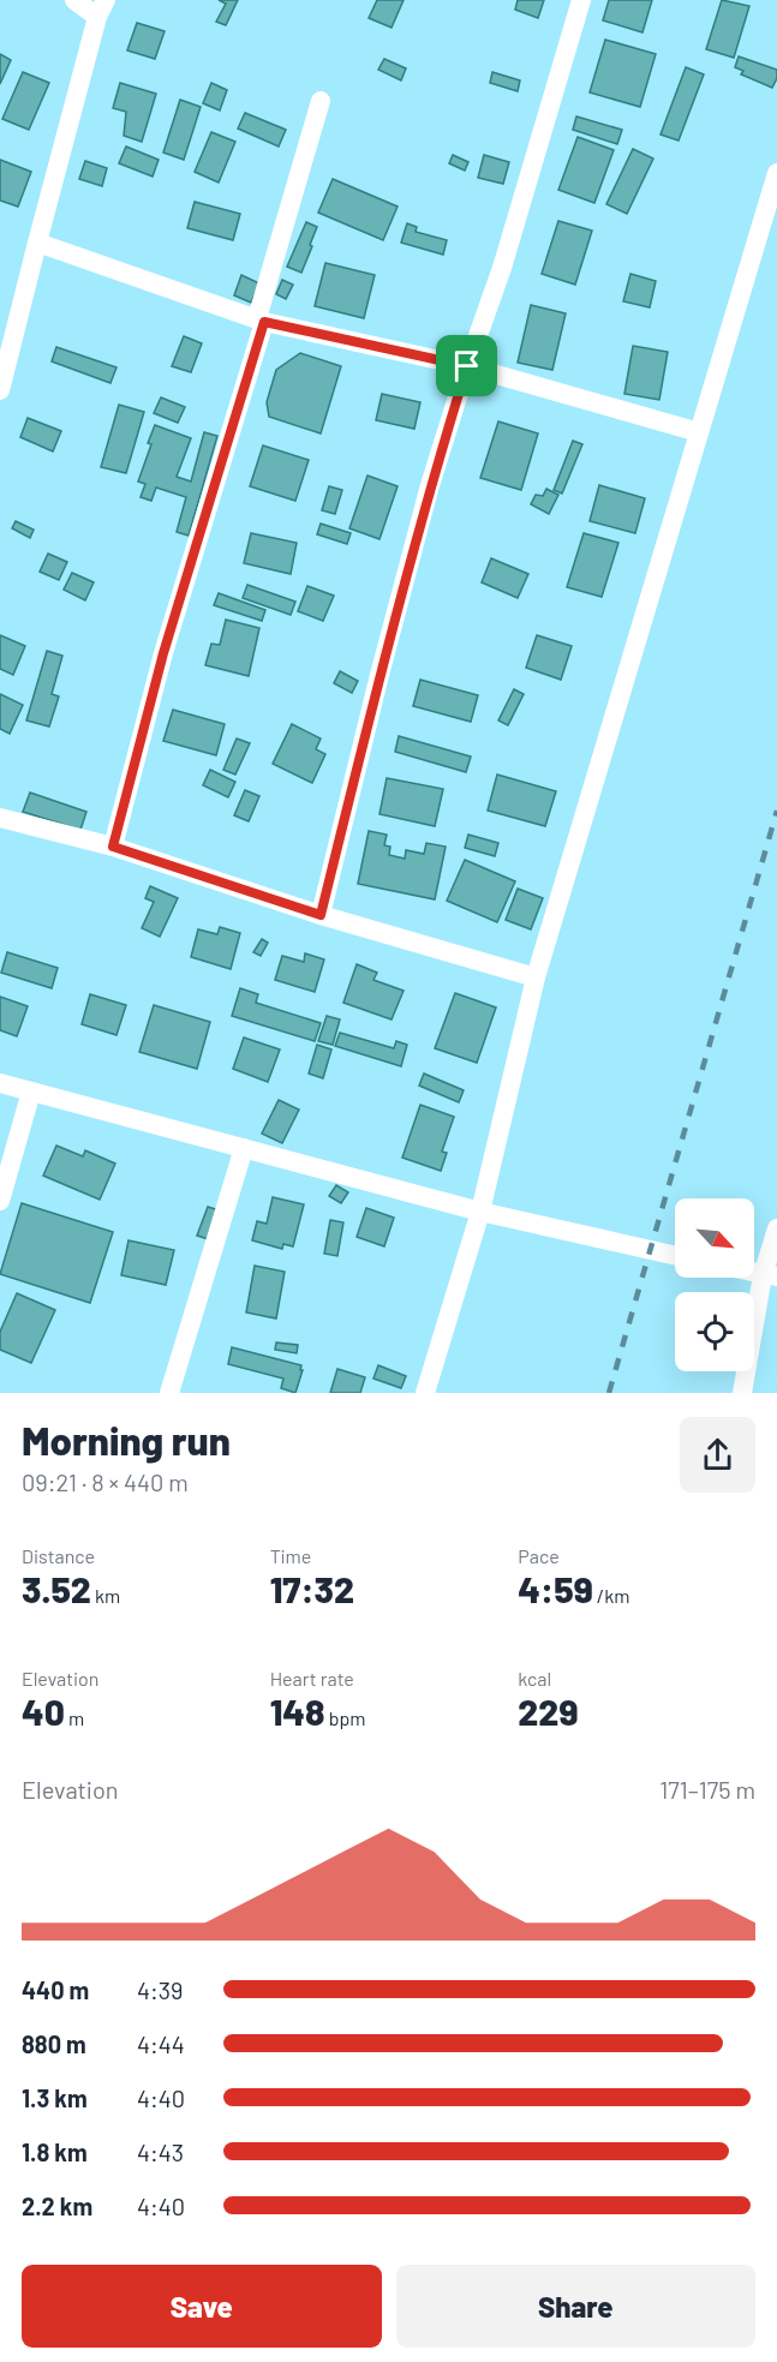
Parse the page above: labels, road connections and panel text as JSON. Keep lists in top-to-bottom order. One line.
{"north":"bottom right","page":{"heading":["Morning run","09:21 · 8 × 440 m"],"stats":[["Distance","3.52 km"],["Time","17:32"],["Pace","4:59 /km"],["Elevation","40 m"],["Heart rate","148 bpm"],["kcal","229"]],"chart":["Elevation","171–175 m"],"list":[{"name":"440 m","note":"4:39"},{"name":"880 m","note":"4:44"},{"name":"1.3 km","note":"4:40"},{"name":"1.8 km","note":"4:43"},{"name":"2.2 km","note":"4:40"}],"buttons":["Save","Share"]}}
